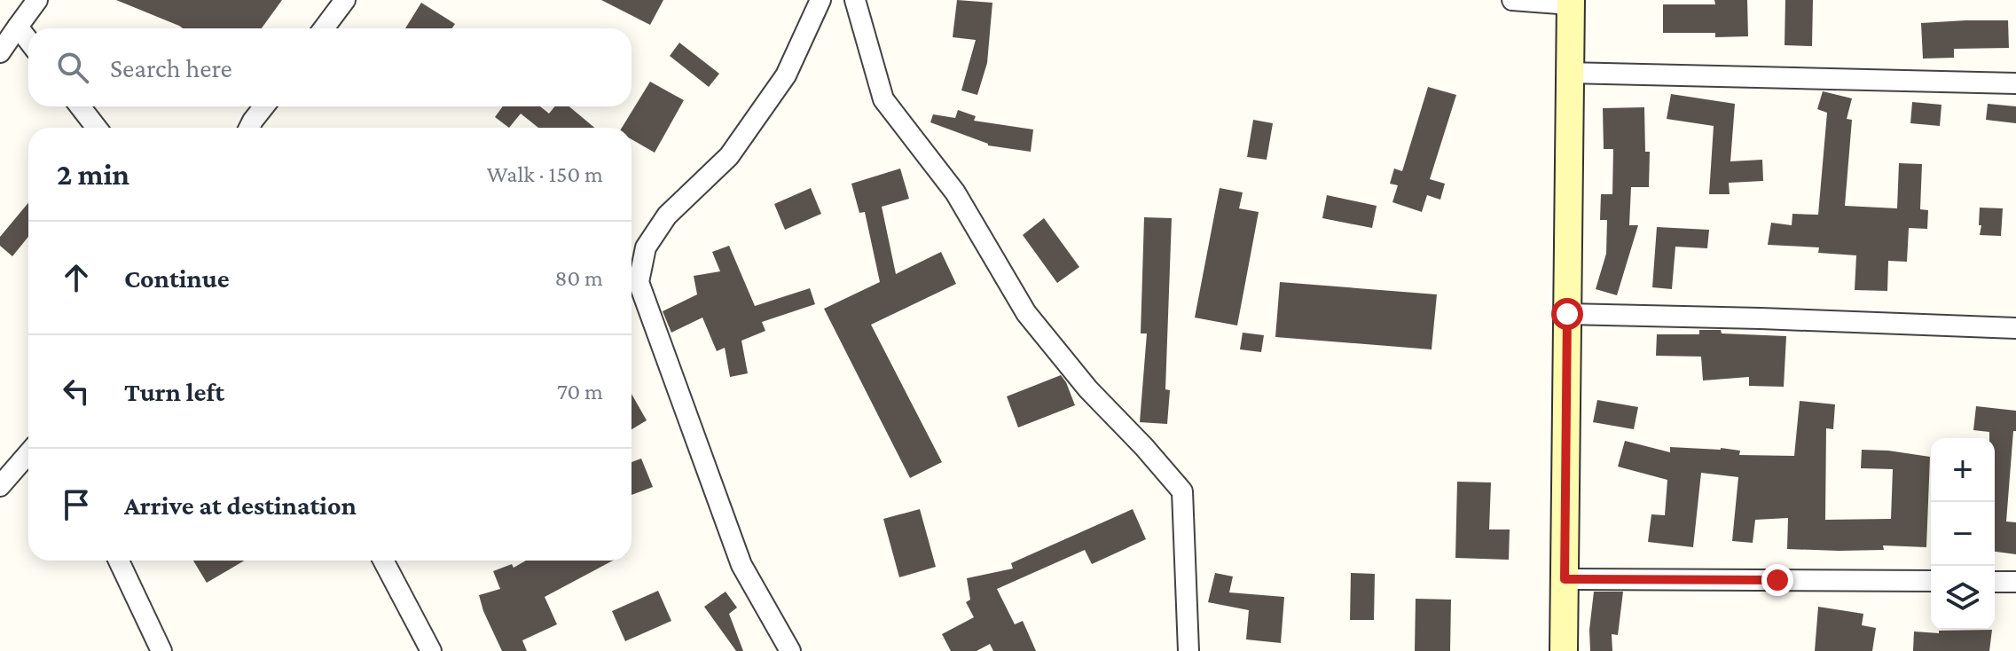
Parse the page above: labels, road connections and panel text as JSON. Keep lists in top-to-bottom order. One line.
{"page":{"search":"Search here","heading":["2 min","Walk · 150 m"],"list":[["Continue","80 m"],["Turn left","70 m"],"Arrive at destination"],"map_buttons":["+","−"]}}
